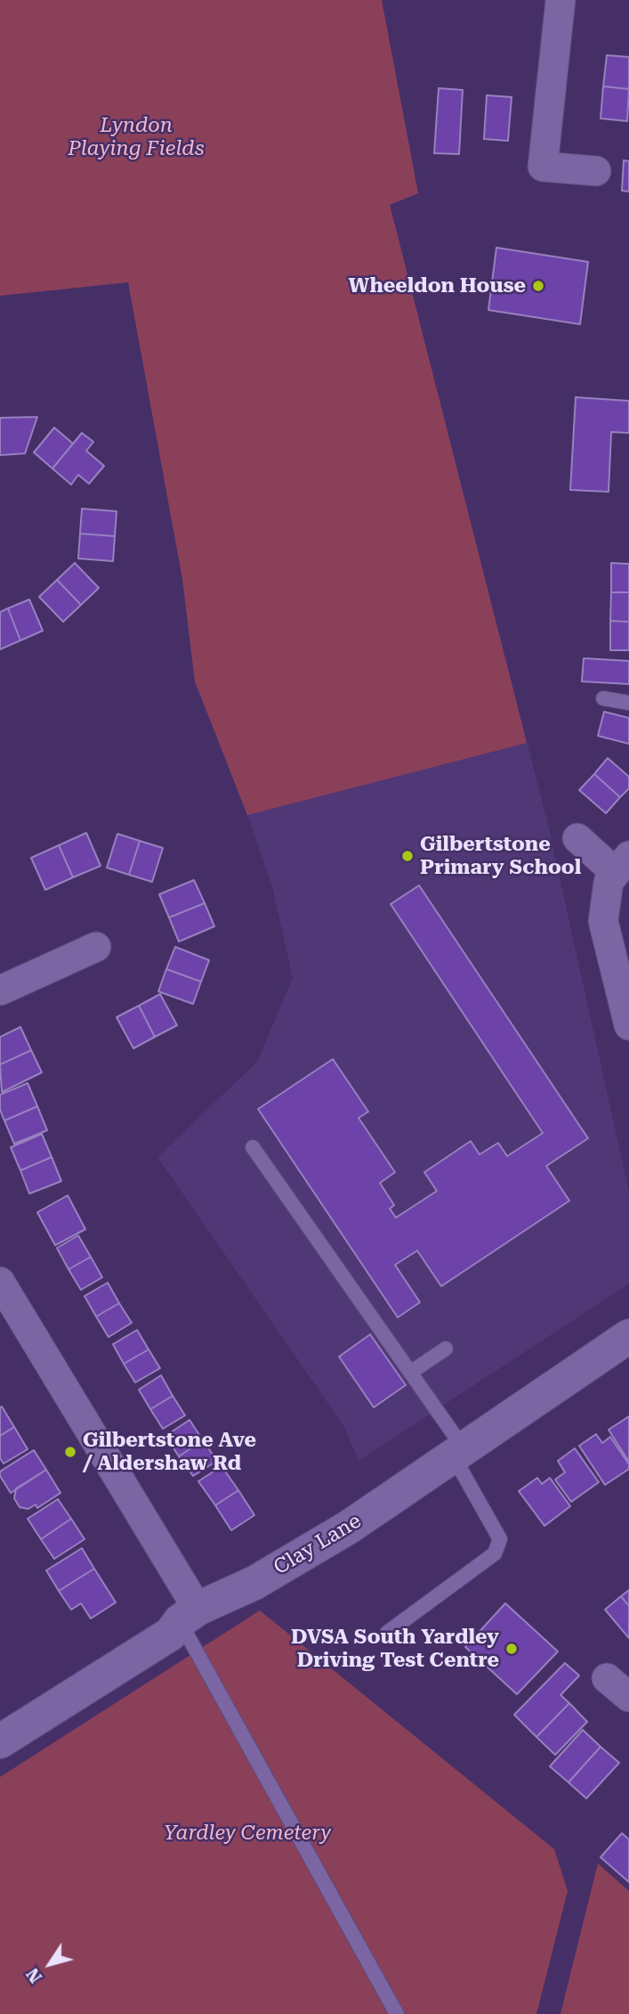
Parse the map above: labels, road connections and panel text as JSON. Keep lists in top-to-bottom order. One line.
{"streets":{"street":["Clay Lane"]},"parks":["Lyndon Playing Fields","Yardley Cemetery"],"places":["Wheeldon House","Gilbertstone Primary School","Gilbertstone Ave / Aldershaw Rd","DVSA South Yardley Driving Test Centre"],"north":"bottom left"}
